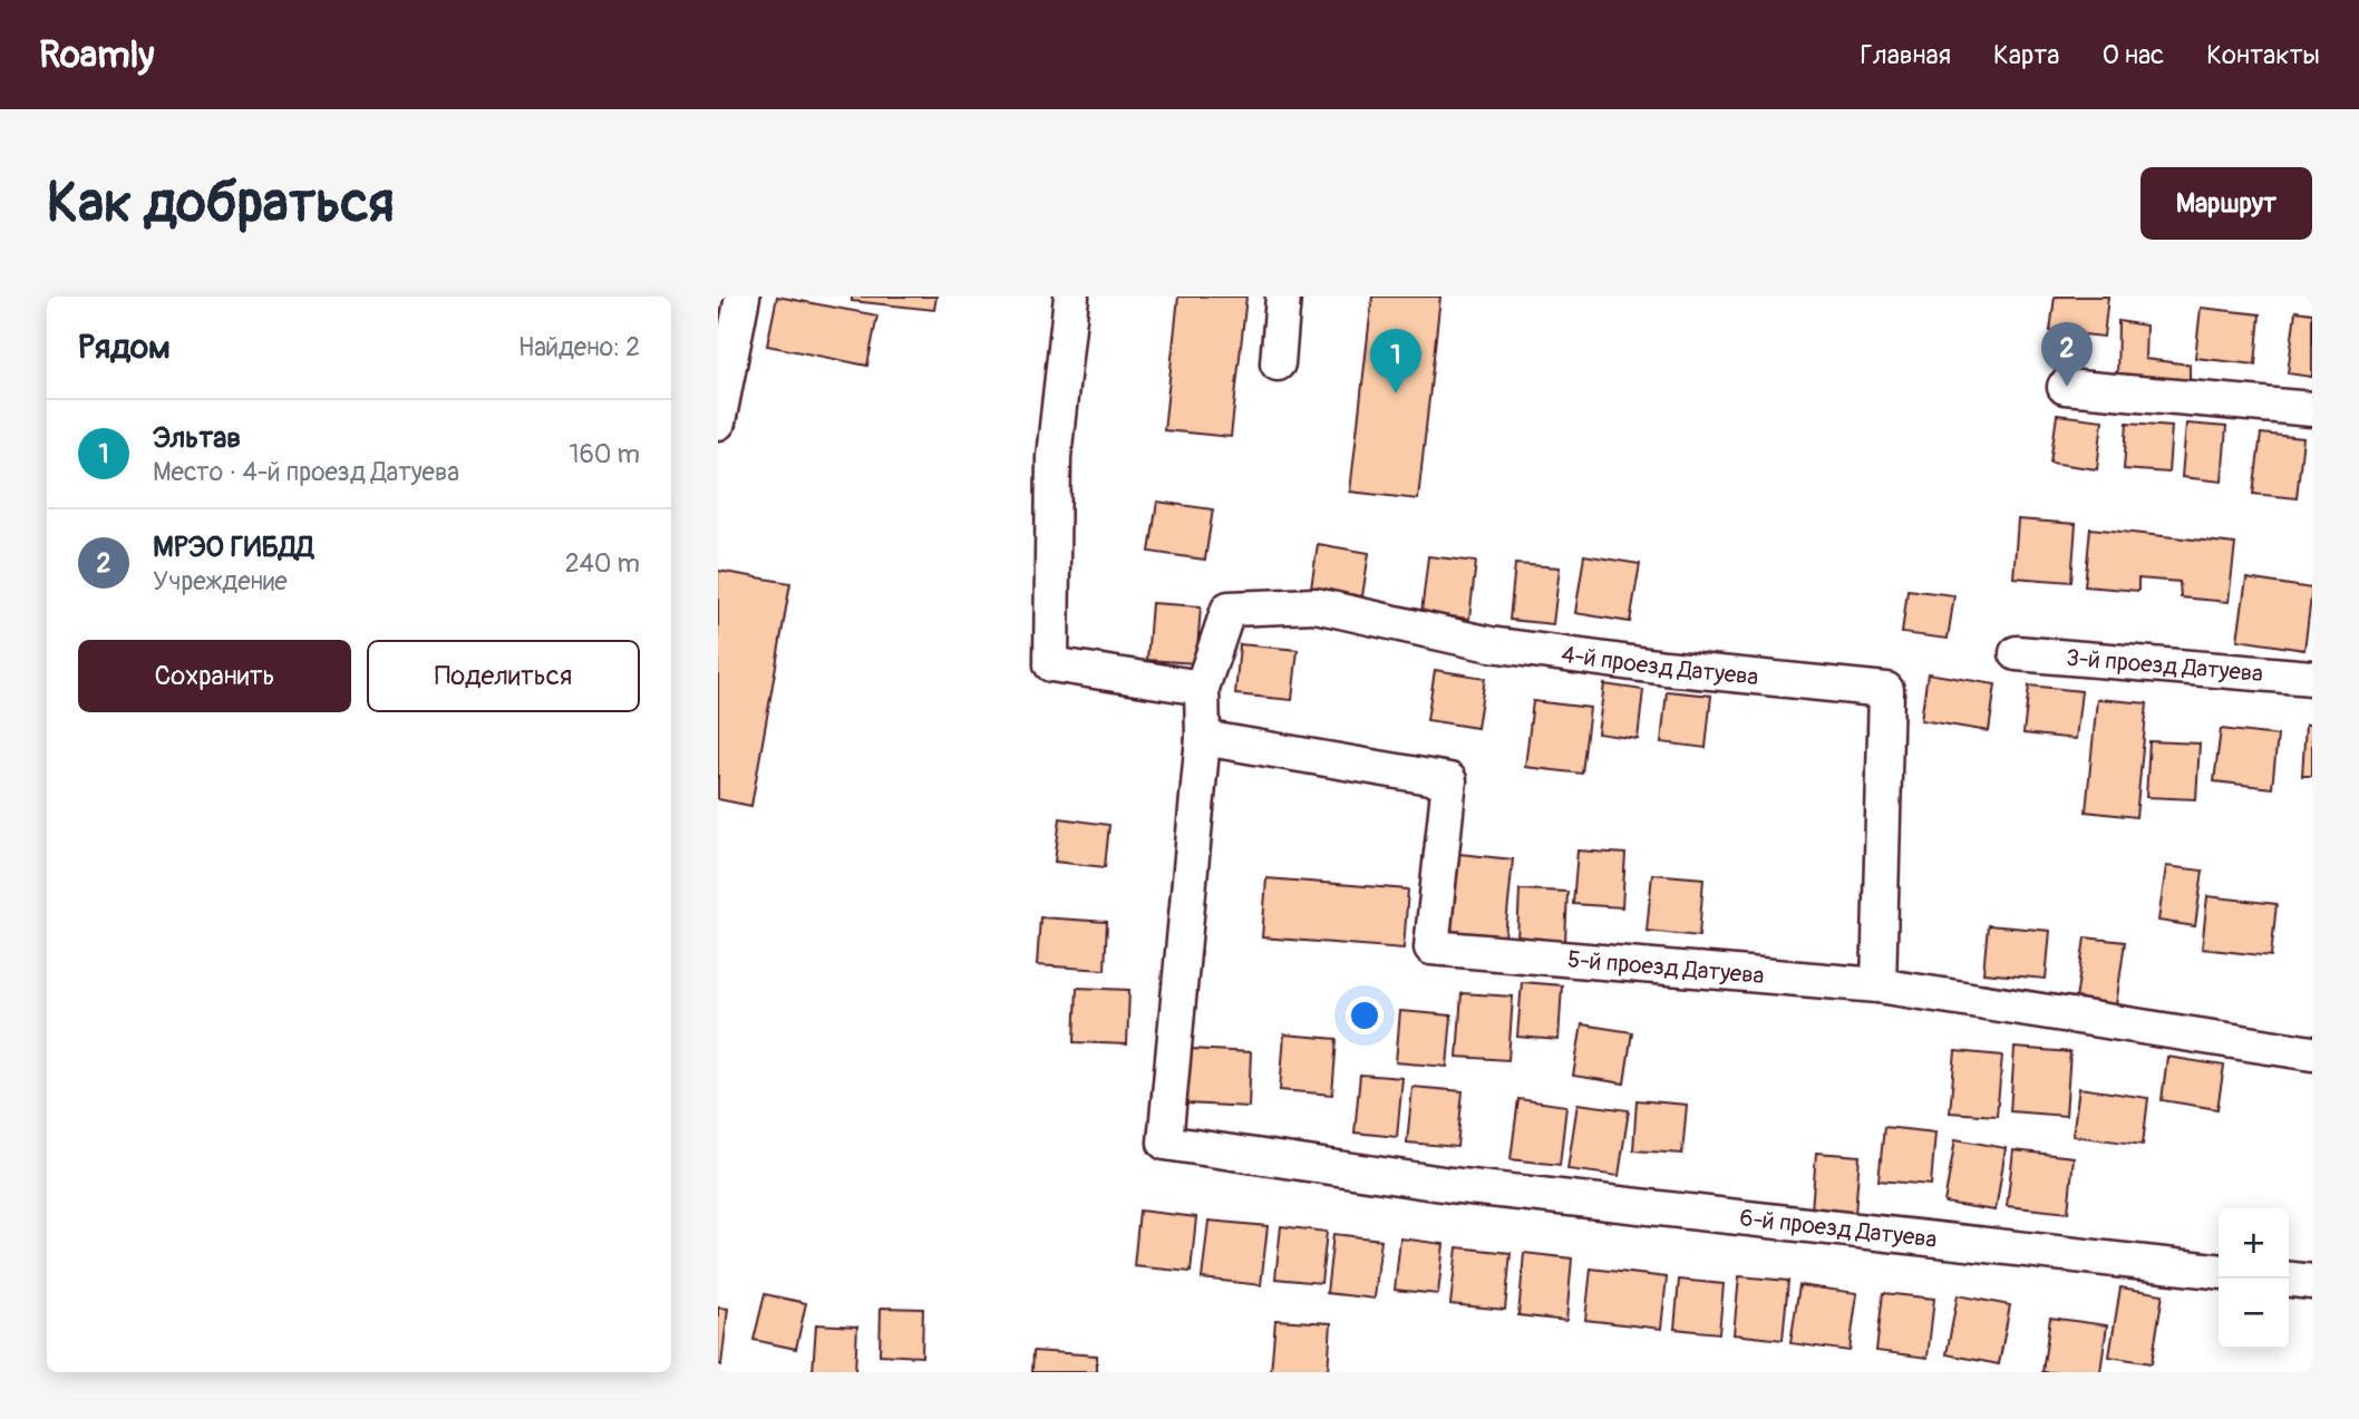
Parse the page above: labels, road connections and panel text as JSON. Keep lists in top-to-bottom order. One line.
{"streets":{"street":["4-й проезд Датуева","3-й проезд Датуева","5-й проезд Датуева","6-й проезд Датуева"]},"crossings":[["4-й проезд Датуева","5-й проезд Датуева"],["5-й проезд Датуева","6-й проезд Датуева"]],"page":{"header":"Roamly","nav":["Главная","Карта","О нас","Контакты"],"buttons":["Маршрут",["Сохранить","Поделиться"]],"title":"Как добраться","heading":["Рядом","Найдено: 2"],"pins":["2","1"],"list":[{"mark":"1","name":"Эльтав","note":"Место · 4-й проезд Датуева","value":"160 m"},{"mark":"2","name":"МРЭО ГИБДД","note":"Учреждение","value":"240 m"}],"map_buttons":["+","−"]}}
